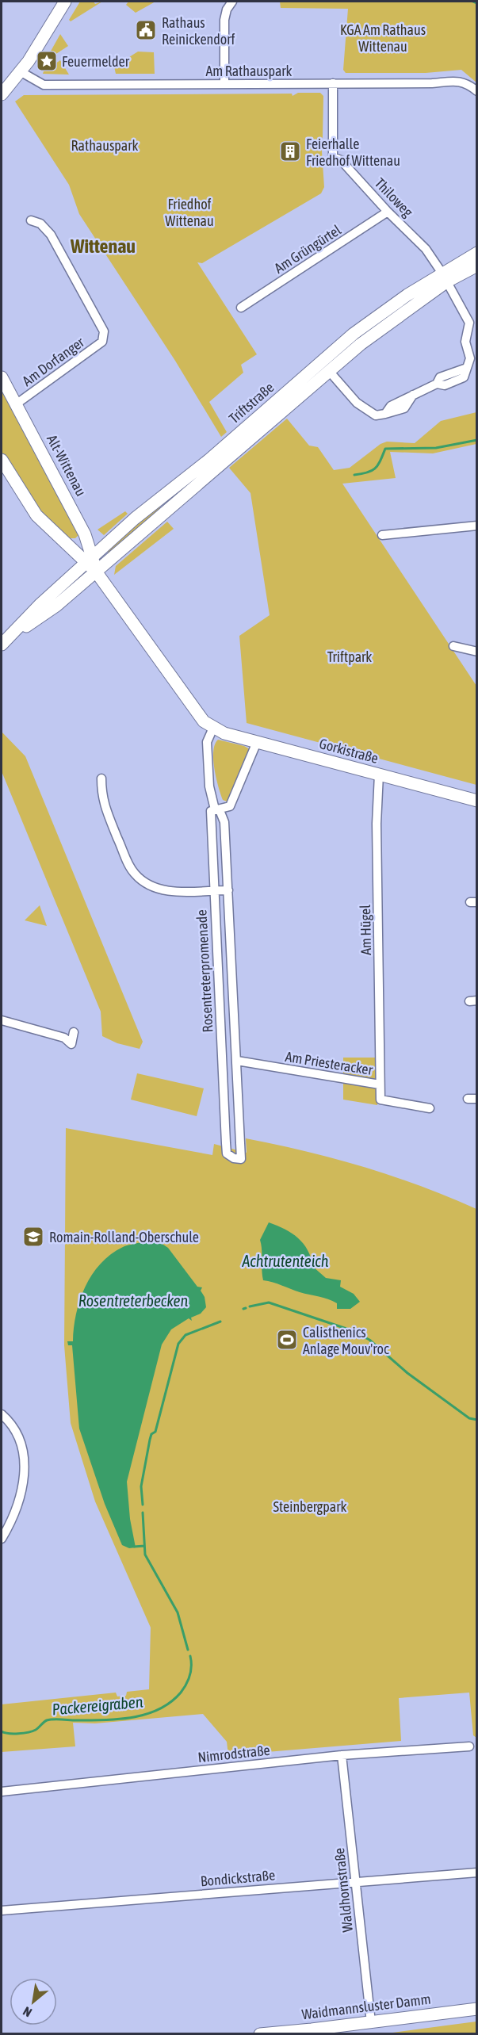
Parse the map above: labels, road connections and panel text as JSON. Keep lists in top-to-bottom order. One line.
{"streets":{"main road":["Triftstraße","Alt-Wittenau","Gorkistraße","Waidmannsluster Damm"],"street":["Am Rathauspark","Thiloweg","Am Grüngürtel","Am Dorfanger","Am Hügel","Rosentreterpromenade","Am Priesteracker","Nimrodstraße","Bondickstraße","Waldhornstraße"]},"crossings":[["Am Rathauspark","Thiloweg"],["Thiloweg","Am Grüngürtel"],["Thiloweg","Triftstraße"],["Am Dorfanger","Alt-Wittenau"],["Triftstraße","Alt-Wittenau"],["Alt-Wittenau","Gorkistraße"],["Alt-Wittenau","Rosentreterpromenade"],["Gorkistraße","Am Hügel"],["Gorkistraße","Rosentreterpromenade"],["Am Hügel","Am Priesteracker"],["Rosentreterpromenade","Am Priesteracker"],["Nimrodstraße","Waldhornstraße"],["Bondickstraße","Waldhornstraße"],["Waldhornstraße","Waidmannsluster Damm"]],"districts":["Wittenau"],"water":["Achtrutenteich","Rosentreterbecken","Packereigraben"],"parks":["KGA Am Rathaus Wittenau","Rathauspark","Friedhof Wittenau","Triftpark","Steinbergpark"],"places":{"public building":["Rathaus Reinickendorf"],"place":["Feuermelder"],"building":["Feierhalle Friedhof Wittenau"],"school or university":["Romain-Rolland-Oberschule"],"sports":["Calisthenics Anlage Mouv'roc"]},"north":"bottom left"}
